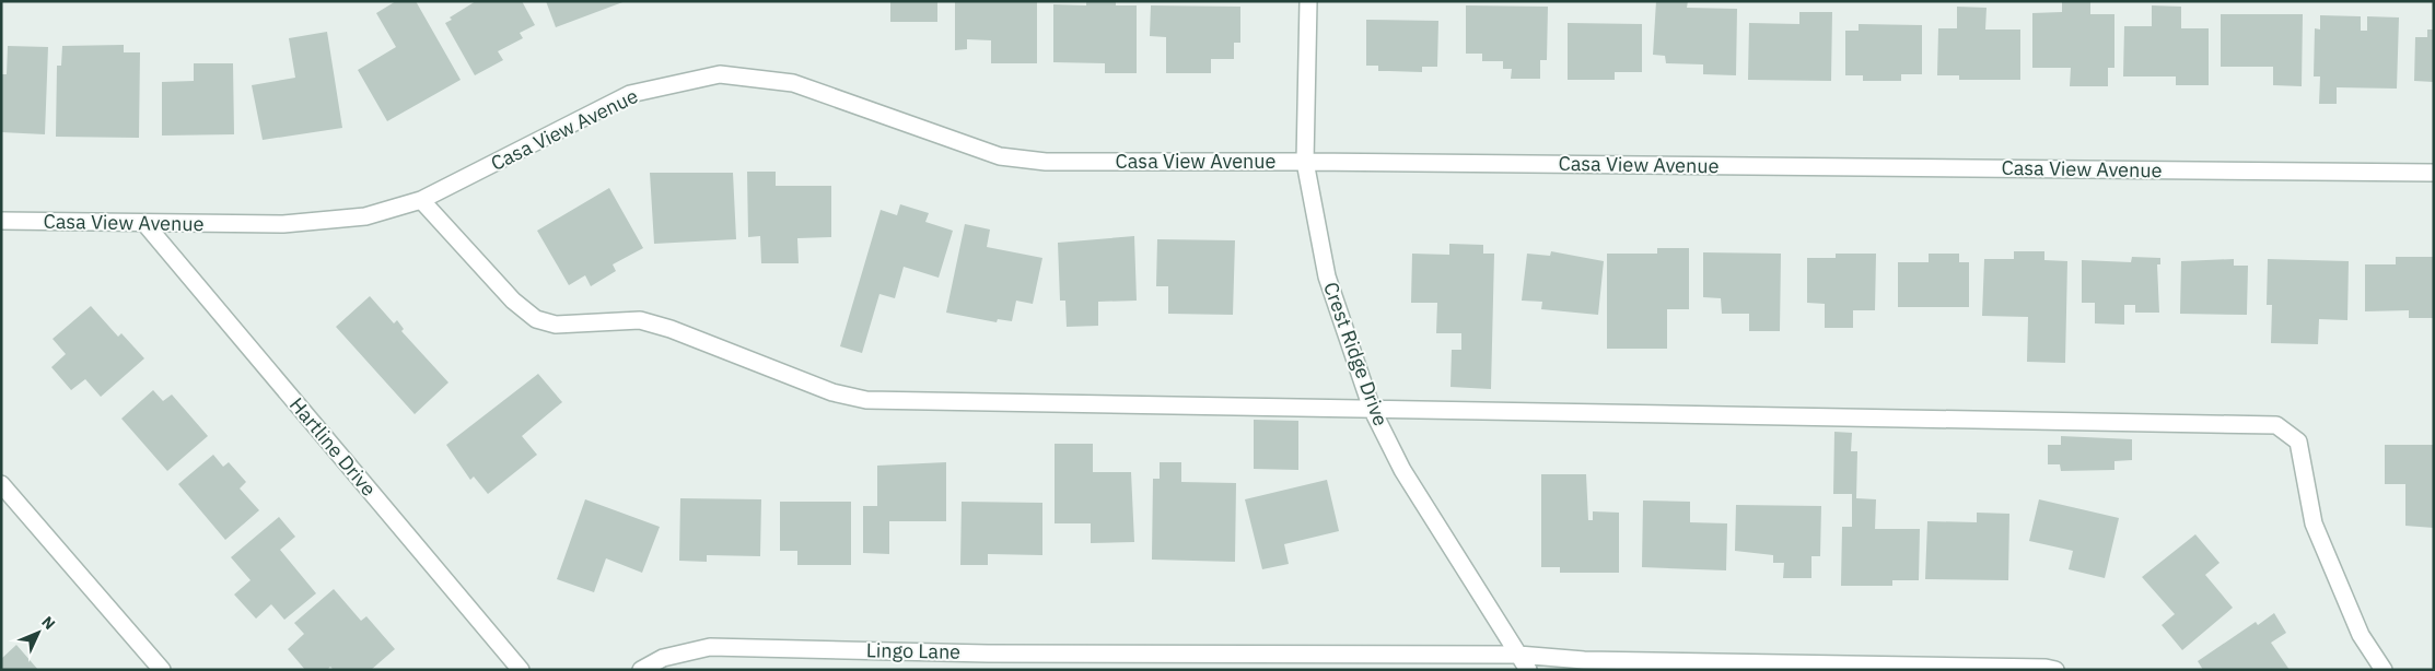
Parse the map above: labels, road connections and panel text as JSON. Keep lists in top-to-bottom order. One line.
{"streets":{"street":["Casa View Avenue","Crest Ridge Drive","Hartline Drive","Lingo Lane"]},"crossings":[["Casa View Avenue","Crest Ridge Drive"],["Casa View Avenue","Hartline Drive"],["Crest Ridge Drive","Lingo Lane"]],"north":"top right"}
